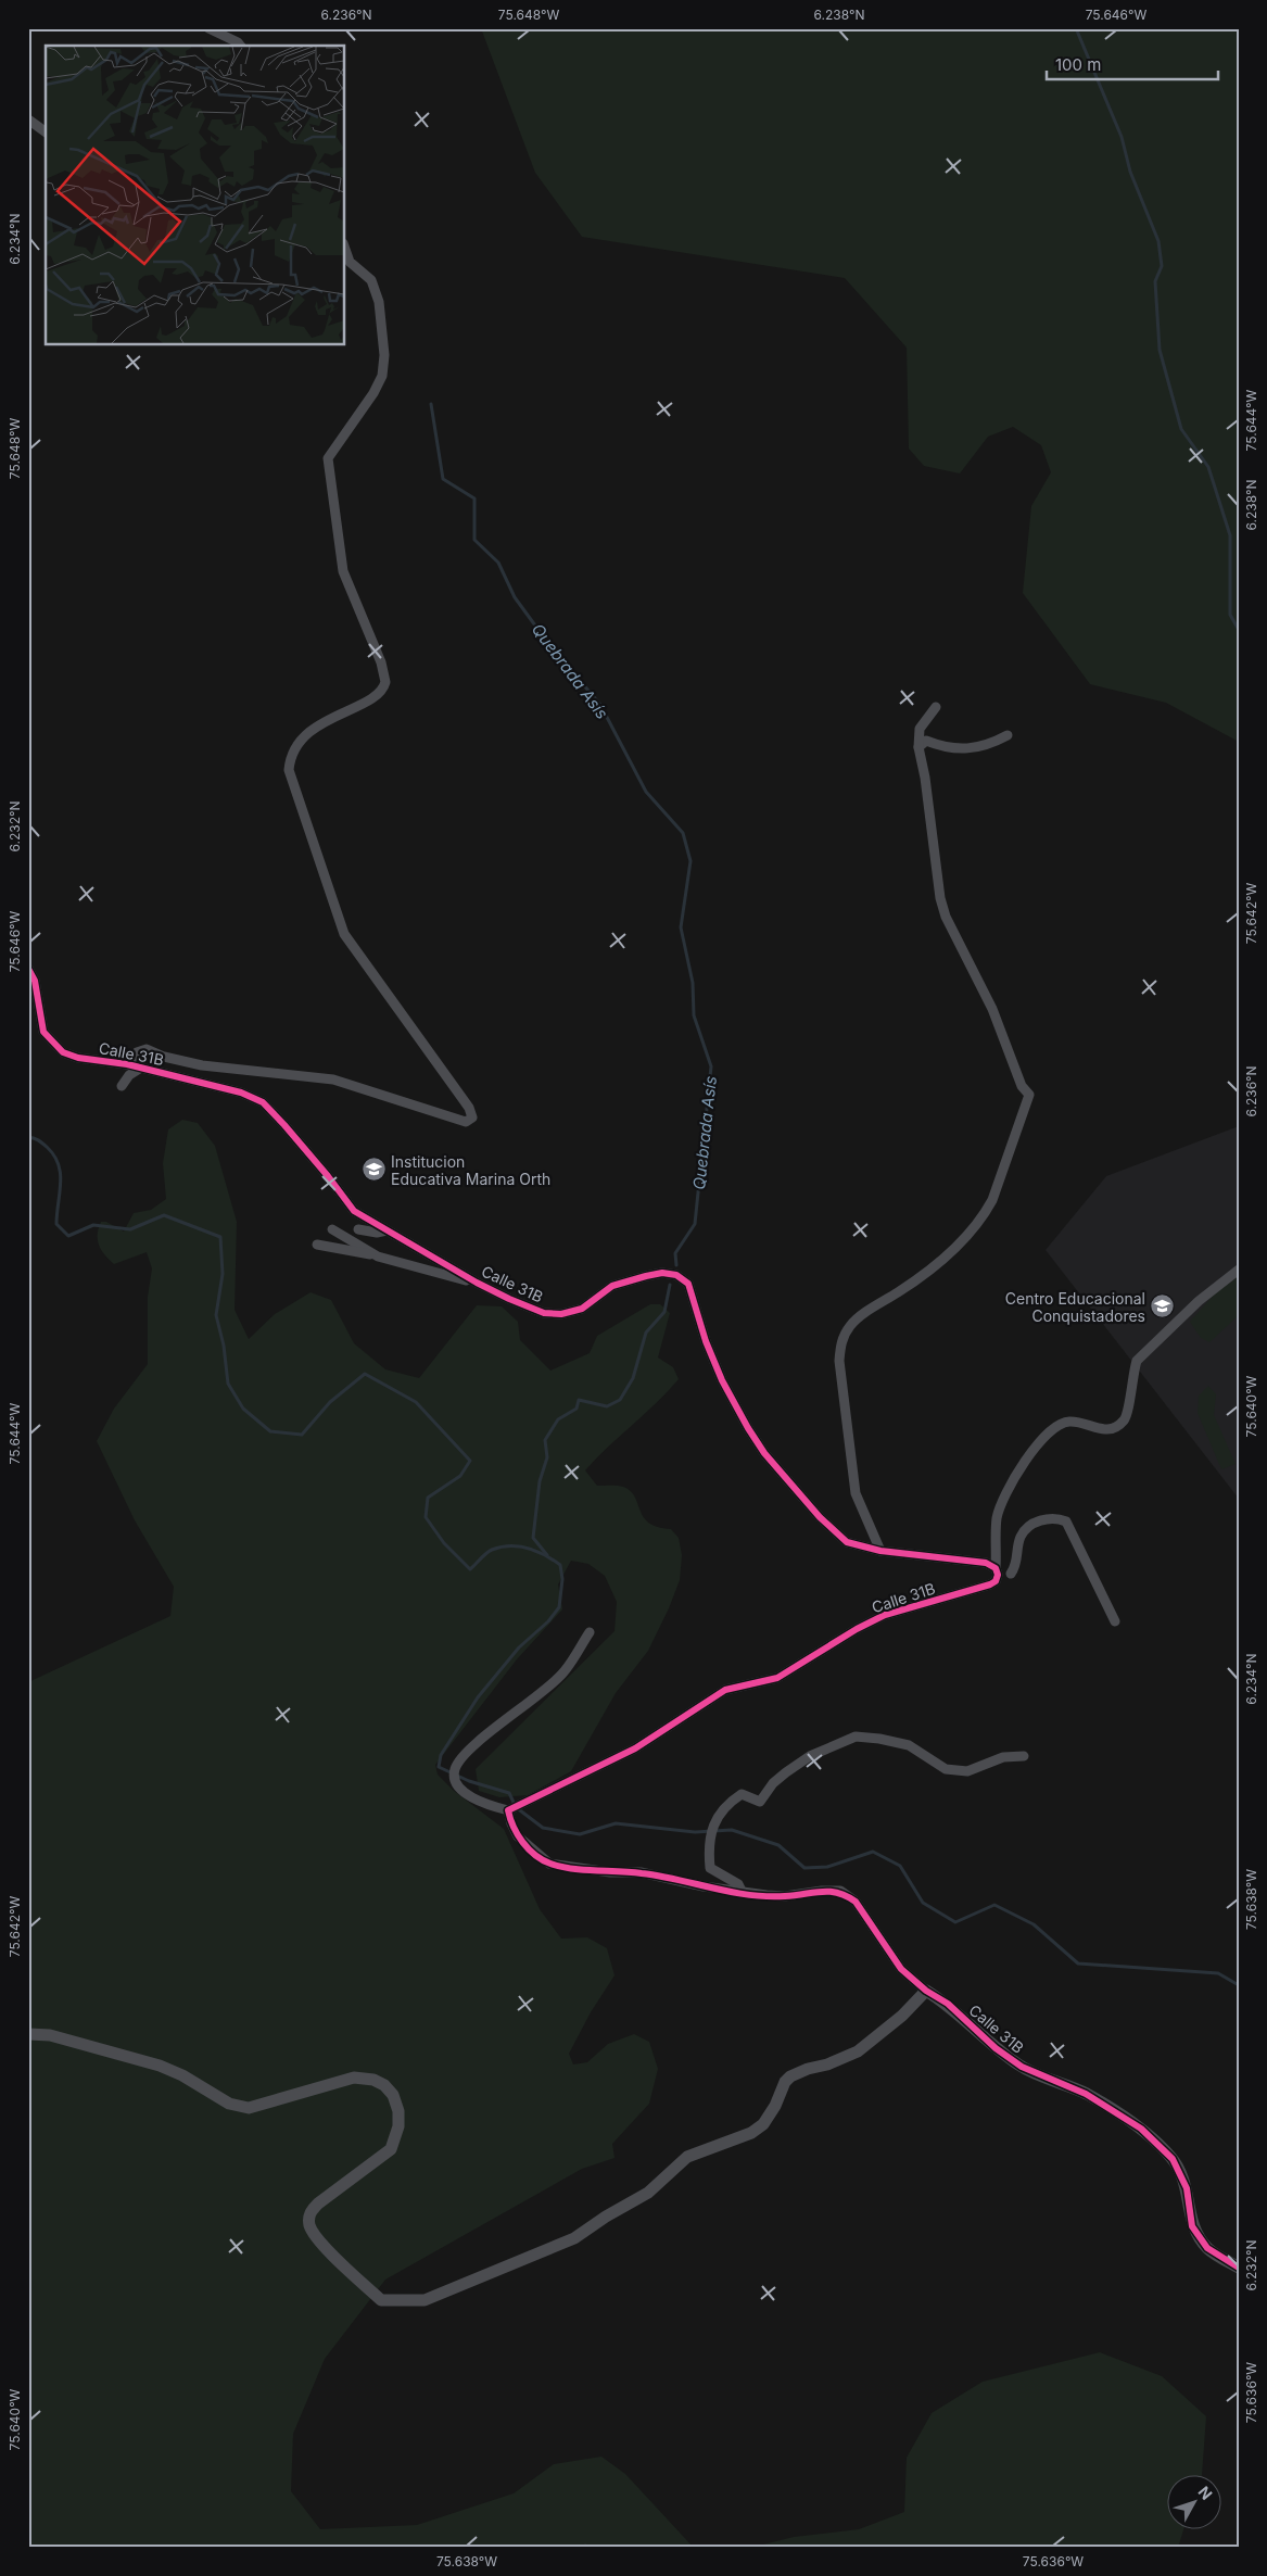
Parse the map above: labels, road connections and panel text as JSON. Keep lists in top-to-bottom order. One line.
{"streets":{"street":["Calle 31B"]},"water":["Quebrada Asís"],"places":{"school or university":["Institucion Educativa Marina Orth","Centro Educacional Conquistadores"]},"scale_bar":"100 m","north":"top right","coordinates":["6.236°N","75.648°W","6.238°N","75.646°W","6.234°N","75.644°W","6.232°N","75.642°W","75.640°W","75.638°W","75.636°W"]}
